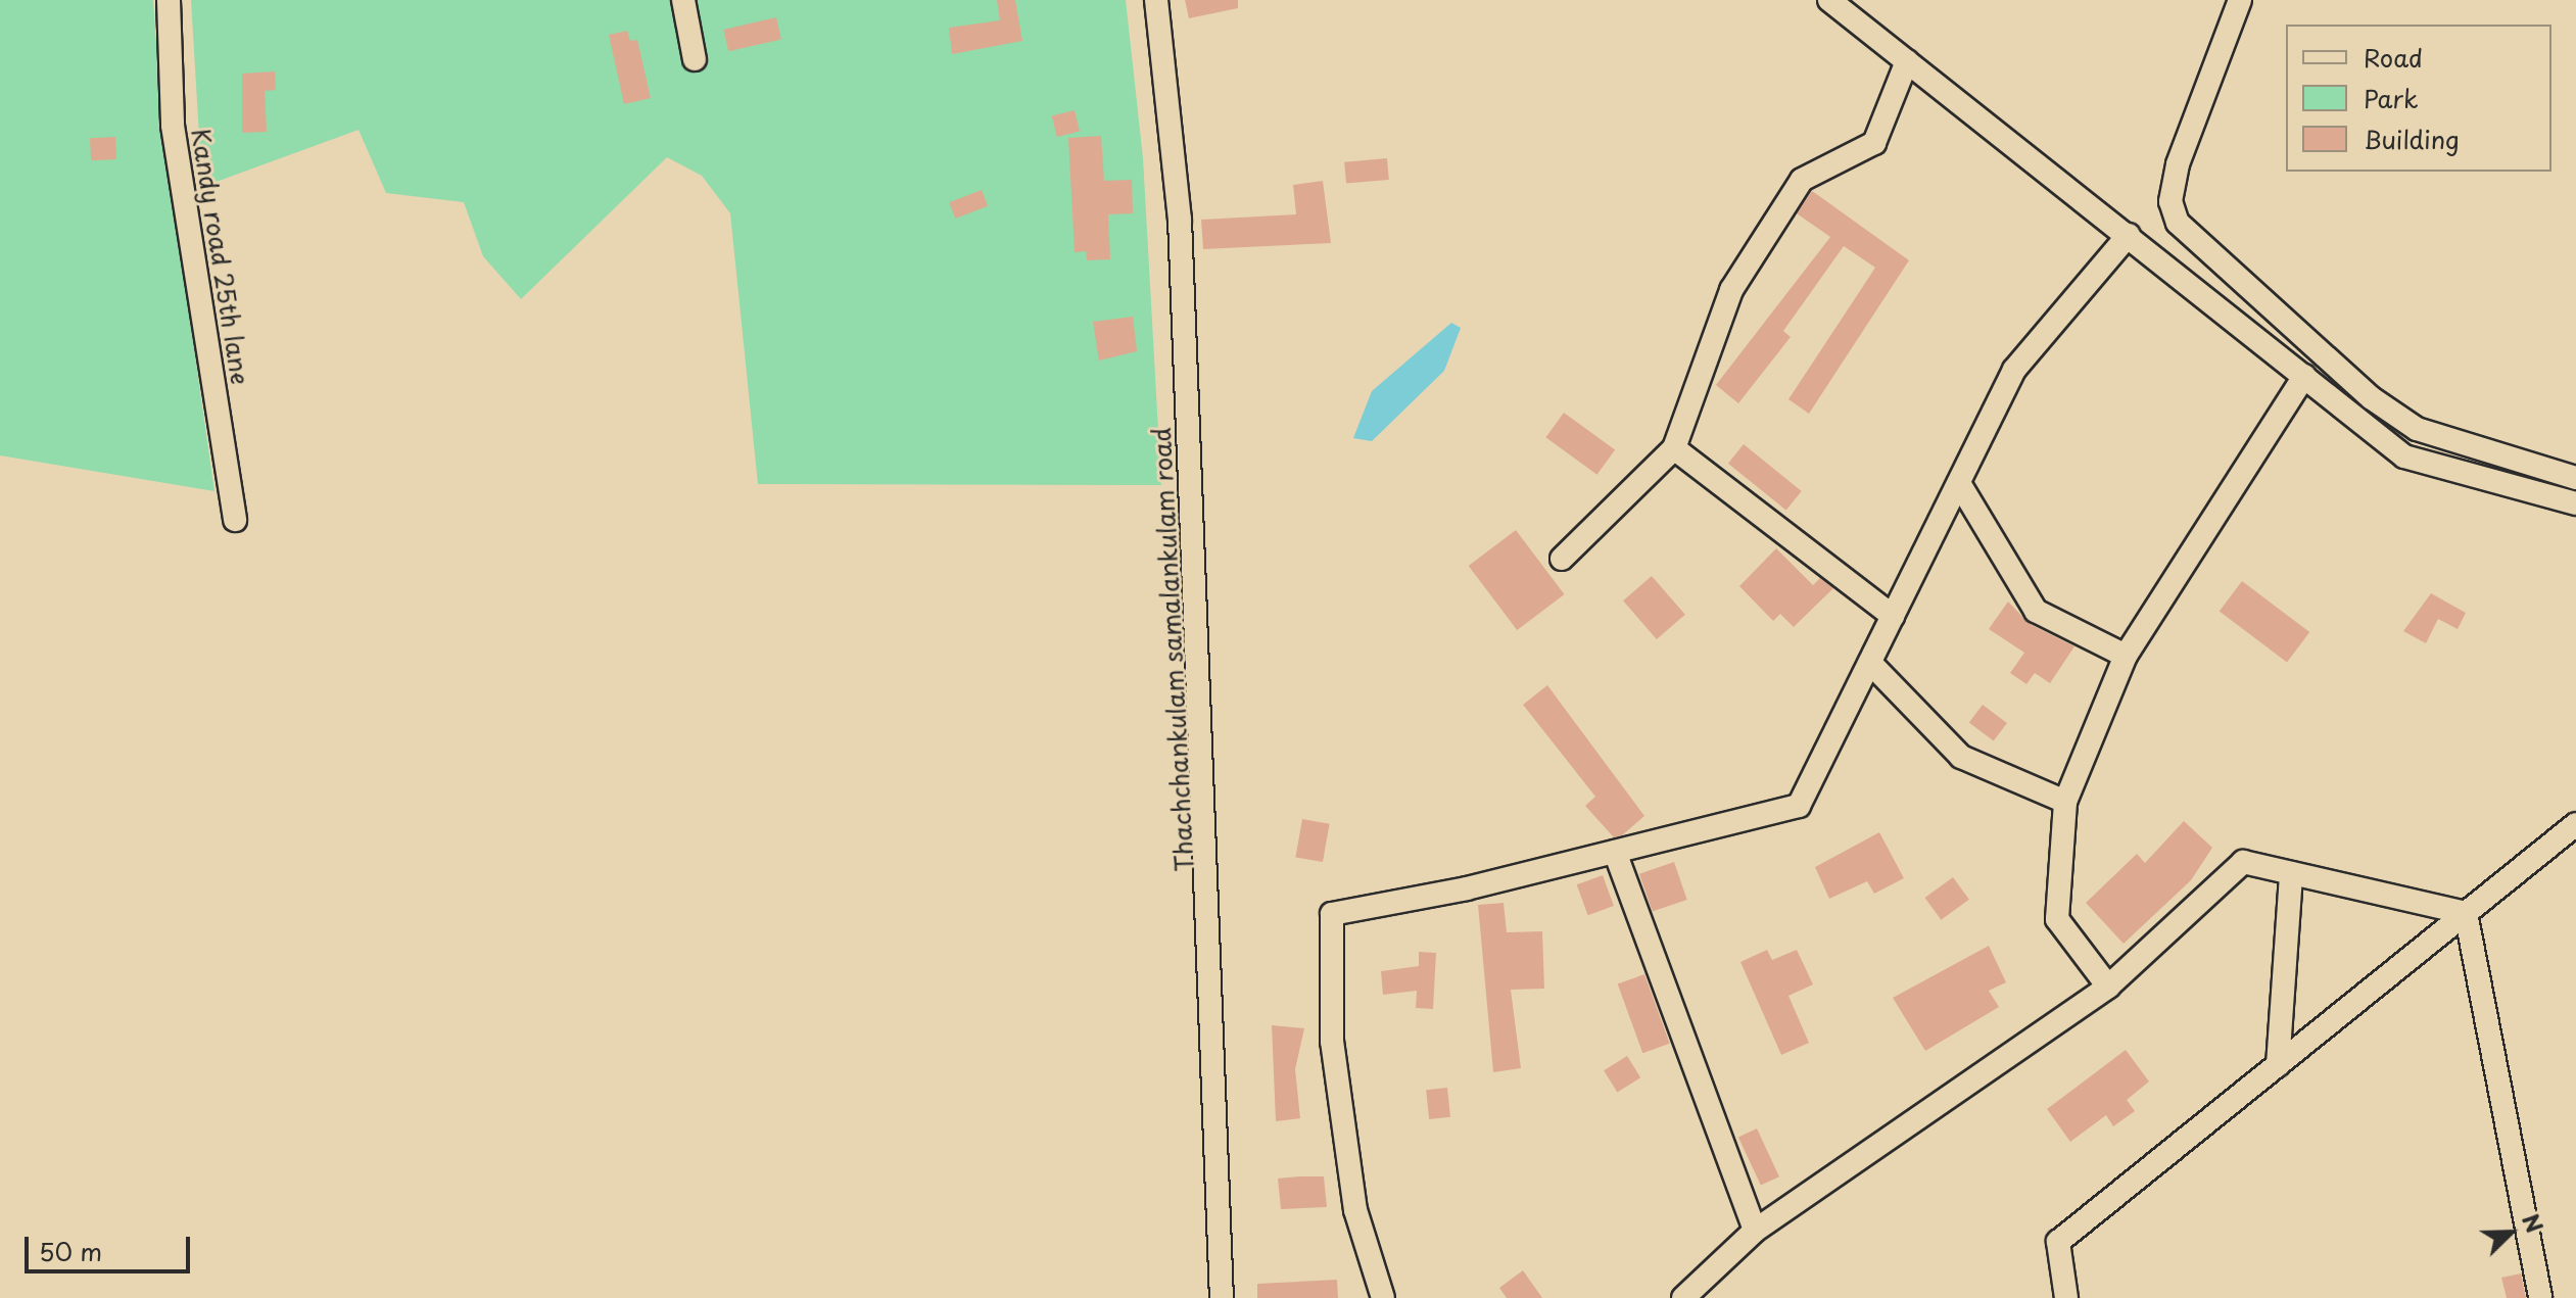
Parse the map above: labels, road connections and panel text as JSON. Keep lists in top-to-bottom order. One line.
{"streets":{"street":["Kandy road 25th lane","Thachchankulam samalankulam road"]},"legend":["Road","Park","Building"],"scale_bar":"50 m","north":"top right"}
